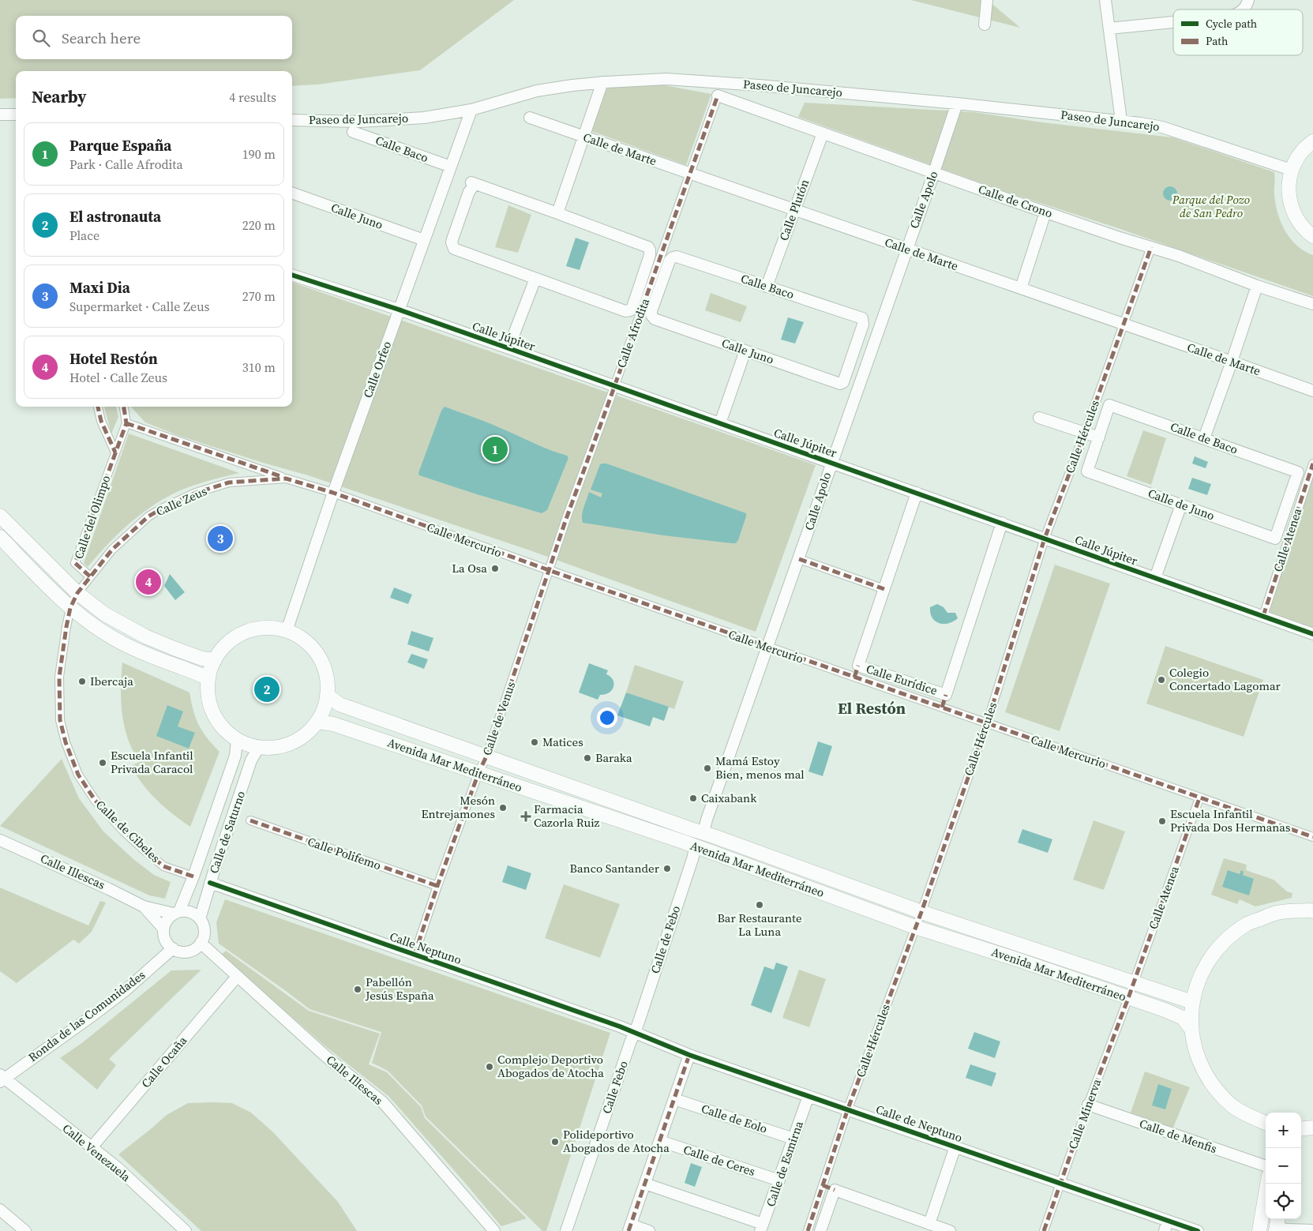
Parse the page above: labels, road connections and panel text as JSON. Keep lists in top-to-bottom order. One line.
{"streets":{"street":["Paseo de Juncarejo","Calle Baco","Calle de Marte","Calle Apolo","Calle de Crono","Calle Plutón","Calle Juno","Calle Afrodita","Calle Júpiter","Calle Orfeo","Calle Hércules","Calle de Baco","Calle Zeus","Calle de Juno","Calle del Olimpo","Calle Mercurio","Calle Atenea","Calle Eurídice","Calle de Venus","Avenida Mar Mediterráneo","Calle de Cibeles","Calle de Saturno","Calle Polifemo","Calle Illescas","Calle de Febo","Calle Neptuno","Ronda de las Comunidades","Calle Ocaña","Calle Febo","Calle Minerva","Calle de Eolo","Calle de Neptuno","Calle de Menfis","Calle Venezuela","Calle de Ceres","Calle de Esmirna"]},"crossings":[["Paseo de Juncarejo","Calle Apolo"],["Paseo de Juncarejo","Calle Orfeo"],["Calle Baco","Calle Plutón"],["Calle Baco","Calle Juno"],["Calle Baco","Calle Afrodita"],["Calle Baco","Calle Orfeo"],["Calle de Marte","Calle Apolo"],["Calle de Marte","Calle Plutón"],["Calle de Marte","Calle Afrodita"],["Calle de Marte","Calle Hércules"],["Calle Apolo","Calle de Crono"],["Calle Apolo","Calle Júpiter"],["Calle Apolo","Calle Mercurio"],["Calle Apolo","Avenida Mar Mediterráneo"],["Calle de Crono","Calle Plutón"],["Calle de Crono","Calle Afrodita"],["Calle de Crono","Calle Hércules"],["Calle Juno","Calle Afrodita"],["Calle Juno","Calle Orfeo"],["Calle Afrodita","Calle Júpiter"],["Calle Afrodita","Calle Mercurio"],["Calle Afrodita","Calle de Venus"],["Calle Júpiter","Calle Orfeo"],["Calle Júpiter","Calle Hércules"],["Calle Júpiter","Calle Atenea"],["Calle Júpiter","Calle Eurídice"],["Calle Orfeo","Calle Zeus"],["Calle Orfeo","Calle Mercurio"],["Calle Orfeo","Avenida Mar Mediterráneo"],["Calle Orfeo","Calle de Saturno"],["Calle Hércules","Calle Mercurio"],["Calle Hércules","Avenida Mar Mediterráneo"],["Calle Hércules","Calle de Neptuno"],["Calle de Baco","Calle de Juno"],["Calle Zeus","Calle del Olimpo"],["Calle Zeus","Calle Mercurio"],["Calle Zeus","Calle de Cibeles"],["Calle Mercurio","Calle Atenea"],["Calle Mercurio","Calle de Venus"],["Calle Atenea","Avenida Mar Mediterráneo"],["Calle Atenea","Calle Minerva"],["Calle de Venus","Avenida Mar Mediterráneo"],["Calle de Venus","Calle Polifemo"],["Calle de Venus","Calle Neptuno"],["Avenida Mar Mediterráneo","Calle de Saturno"],["Avenida Mar Mediterráneo","Calle de Febo"],["Avenida Mar Mediterráneo","Calle Minerva"],["Calle de Cibeles","Calle de Saturno"],["Calle de Saturno","Calle Illescas"],["Calle de Saturno","Calle Neptuno"],["Calle de Saturno","Ronda de las Comunidades"],["Calle Illescas","Ronda de las Comunidades"],["Calle Illescas","Calle Ocaña"],["Calle de Febo","Calle Neptuno"],["Calle de Febo","Calle Febo"],["Calle de Febo","Calle de Neptuno"],["Calle Neptuno","Calle Febo"],["Calle Neptuno","Calle de Neptuno"],["Ronda de las Comunidades","Calle Venezuela"],["Calle Ocaña","Calle Venezuela"],["Calle Febo","Calle de Neptuno"],["Calle Minerva","Calle de Neptuno"],["Calle Minerva","Calle de Menfis"],["Calle de Eolo","Calle de Esmirna"],["Calle de Neptuno","Calle de Esmirna"],["Calle de Ceres","Calle de Esmirna"]],"districts":["El Restón"],"parks":["Parque del Pozo de San Pedro"],"places":{"other":["La Osa","Colegio Concertado Lagomar","Ibercaja","Matices","Baraka","Escuela Infantil Privada Caracol","Mamá Estoy Bien, menos mal","Caixabank","Mesón Entrejamones","Escuela Infantil Privada Dos Hermanas","Banco Santander","Bar Restaurante La Luna","Pabellón Jesús España","Complejo Deportivo Abogados de Atocha","Polideportivo Abogados de Atocha"],"health":["Farmacia Cazorla Ruiz"]},"legend":["Cycle path","Path"],"page":{"search":"Search here","heading":["Nearby","4 results"],"list":[{"mark":"1","name":"Parque España","note":"Park · Calle Afrodita","value":"190 m"},{"mark":"2","name":"El astronauta","note":"Place","value":"220 m"},{"mark":"3","name":"Maxi Dia","note":"Supermarket · Calle Zeus","value":"270 m"},{"mark":"4","name":"Hotel Restón","note":"Hotel · Calle Zeus","value":"310 m"}],"pins":["1","3","4","2"],"map_buttons":["+","−"]}}
